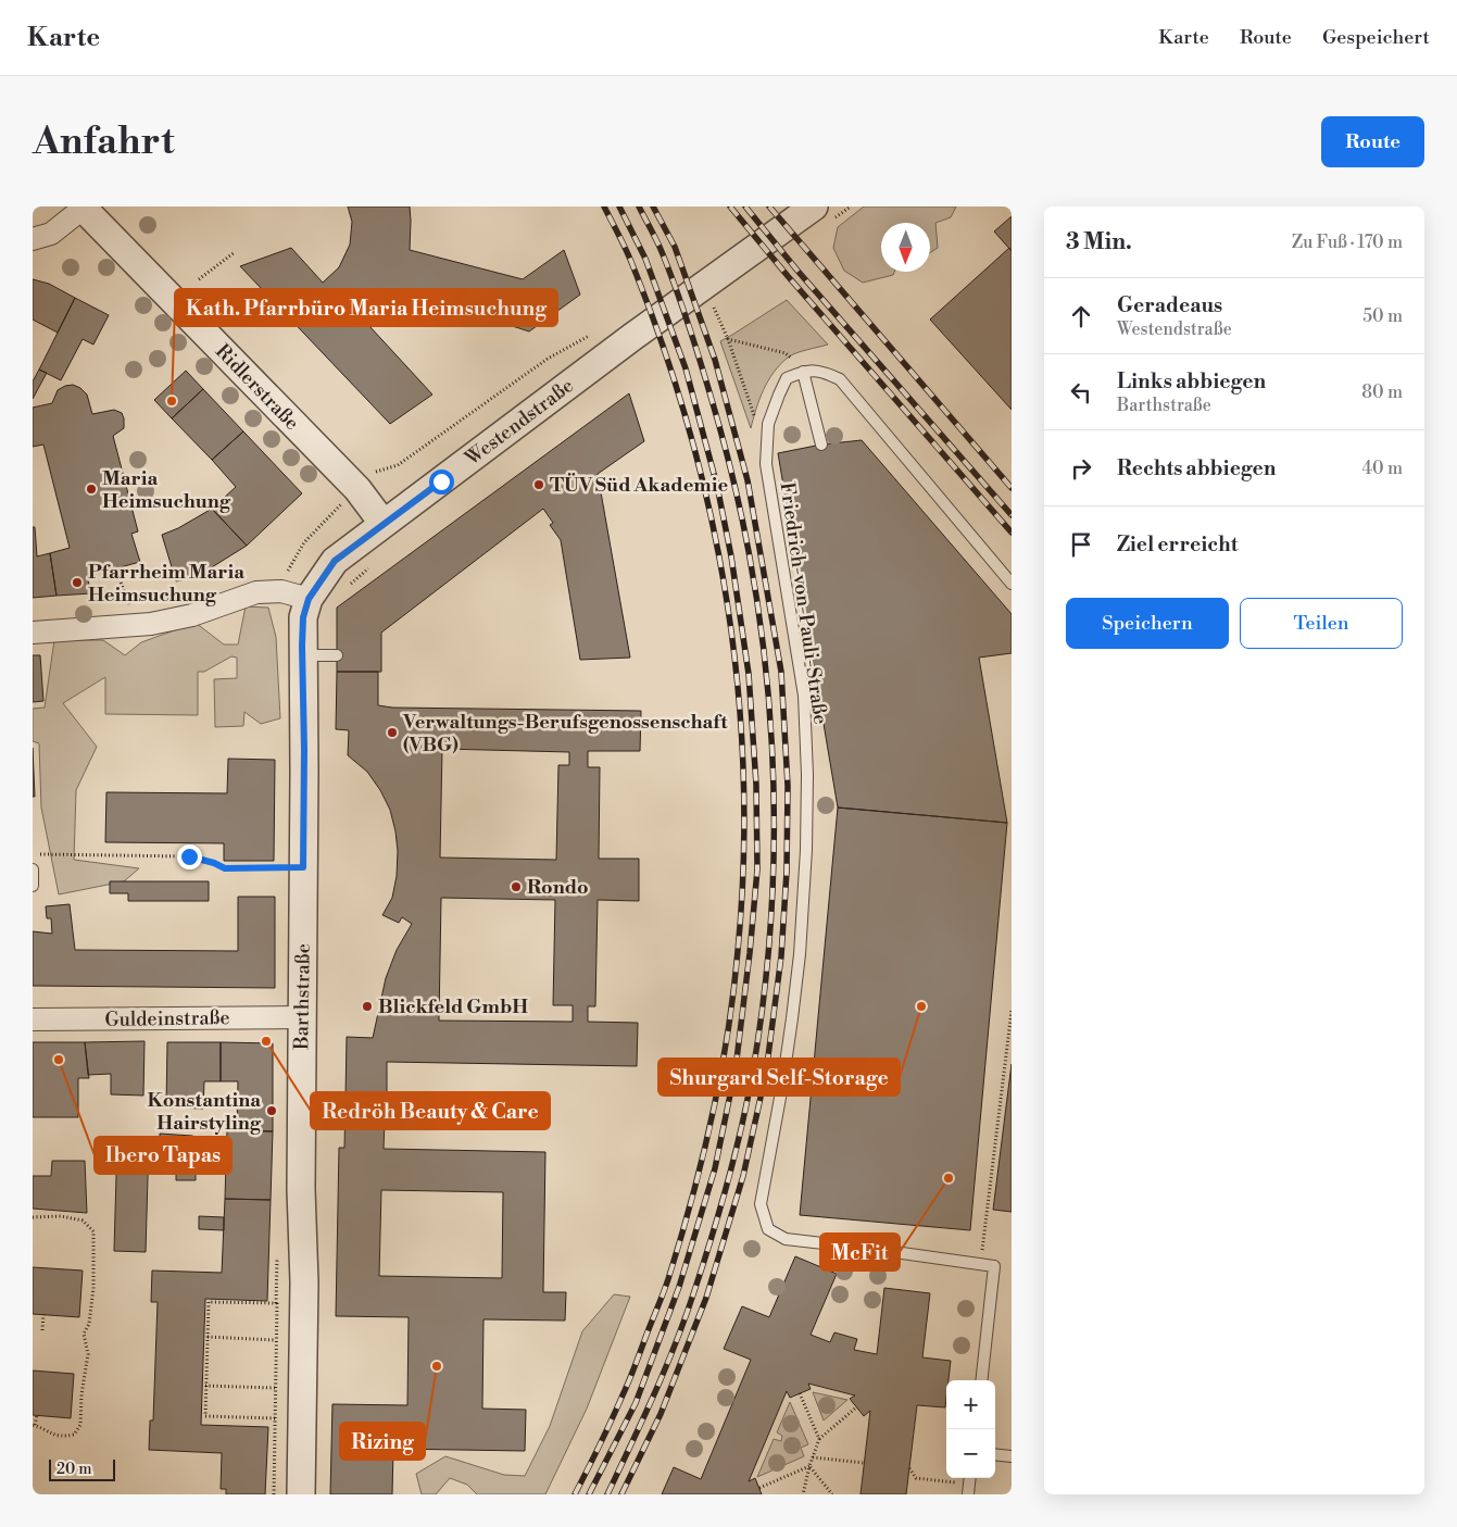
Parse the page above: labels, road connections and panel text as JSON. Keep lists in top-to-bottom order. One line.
{"streets":{"street":["Ridlerstraße","Westendstraße","Barthstraße","Guldeinstraße"],"lane":["Friedrich-von-Pauli-Straße"]},"crossings":[["Ridlerstraße","Westendstraße"],["Westendstraße","Barthstraße"],["Barthstraße","Guldeinstraße"]],"places":["Kath. Pfarrbüro Maria Heimsuchung","TÜV Süd Akademie","Maria Heimsuchung","Pfarrheim Maria Heimsuchung","Verwaltungs-Berufsgenossenschaft (VBG)","Rondo","Blickfeld GmbH","Shurgard Self-Storage","Redröh Beauty & Care","Ibero Tapas","Konstantina Hairstyling","McFit","Rizing"],"scale_bar":"20 m","north":"bottom","page":{"header":"Karte","nav":["Karte","Route","Gespeichert"],"buttons":["Route",["Speichern","Teilen"]],"title":"Anfahrt","heading":["3 Min.","Zu Fuß · 170 m"],"list":[["Geradeaus","Westendstraße","50 m"],["Links abbiegen","Barthstraße","80 m"],["Rechts abbiegen","40 m"],"Ziel erreicht"],"map_buttons":["+","−"],"scale":"20 m"}}
